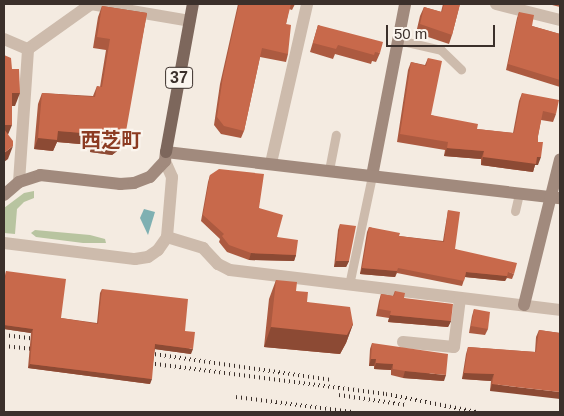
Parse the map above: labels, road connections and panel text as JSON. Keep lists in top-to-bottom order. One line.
{"streets":{"main road":["37"]},"districts":["西芝町"],"scale_bar":"50 m"}
